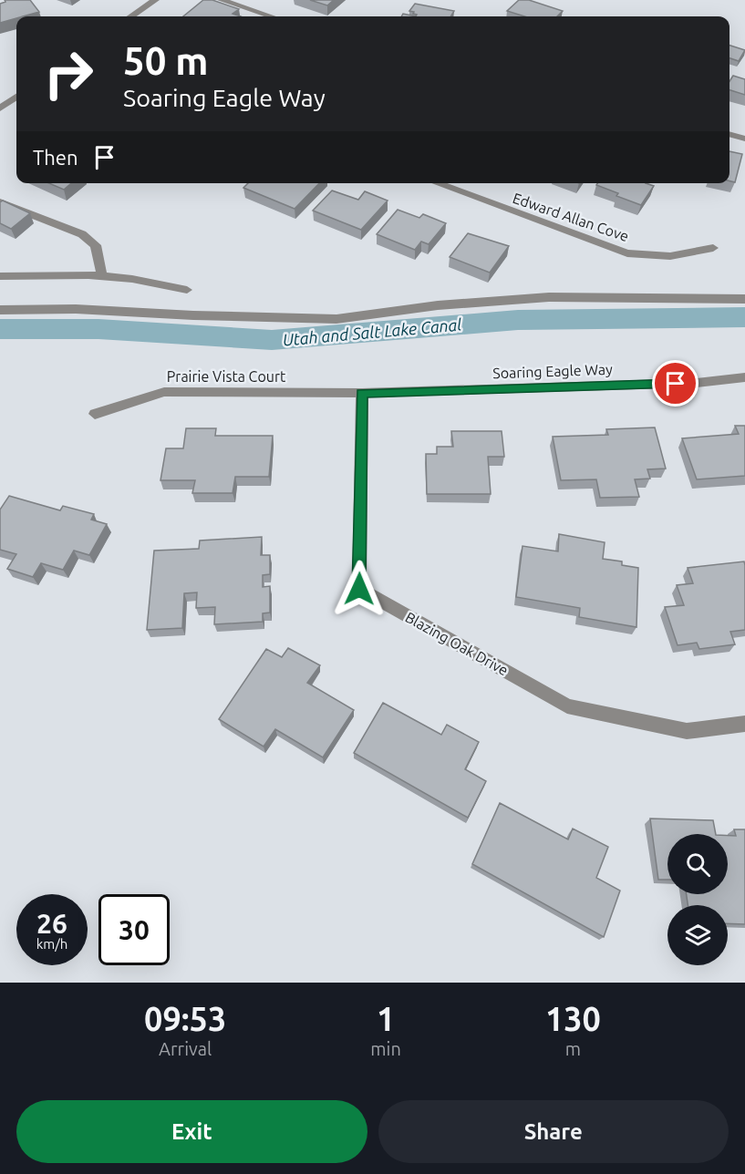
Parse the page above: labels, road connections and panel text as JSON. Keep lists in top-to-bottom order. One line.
{"streets":{"street":["Edward Allan Cove","Soaring Eagle Way","Prairie Vista Court","Blazing Oak Drive"]},"crossings":[["Soaring Eagle Way","Prairie Vista Court"],["Soaring Eagle Way","Blazing Oak Drive"],["Prairie Vista Court","Blazing Oak Drive"]],"water":["Utah and Salt Lake Canal"],"page":{"turn":["50 m","Soaring Eagle Way"],"then":"Then","speed":"26 km/h","limit":"30","eta":["09:53","Arrival","1","min","130","m"],"buttons":["Exit","Share"]}}
